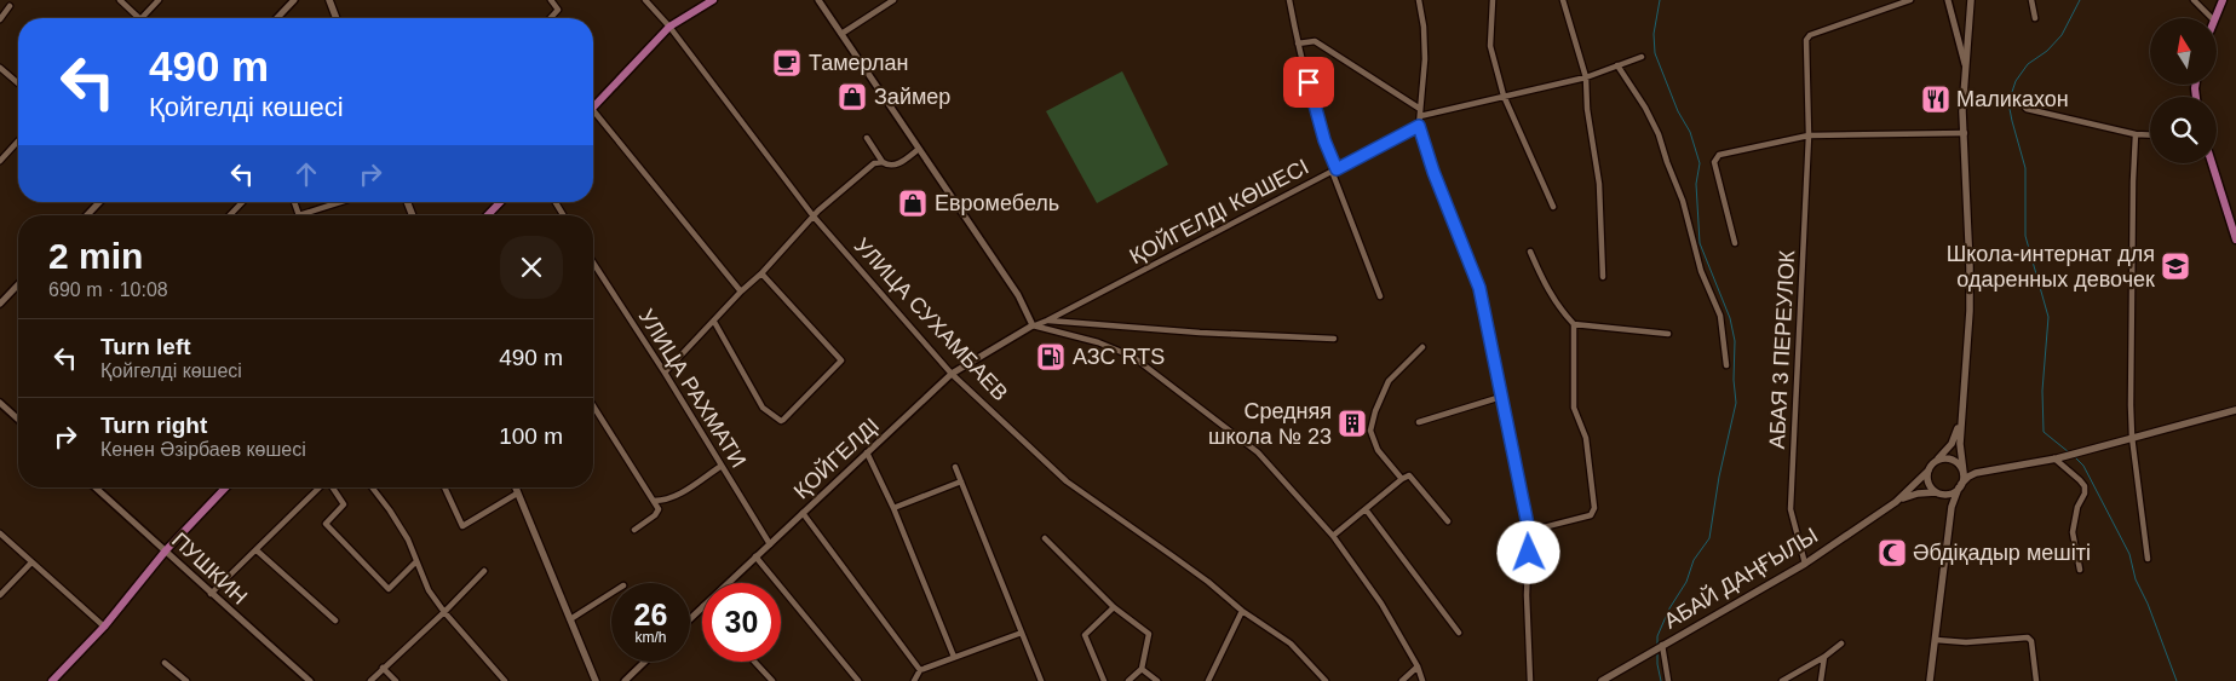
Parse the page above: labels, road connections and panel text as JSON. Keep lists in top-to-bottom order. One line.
{"streets":{"main road":["АБАЙ ДАҢҒЫЛЫ"],"street":["ҚОЙГЕЛДІ КӨШЕСІ","УЛИЦА СУХАМБАЕВ","АБАЯ 3 ПЕРЕУЛОК","УЛИЦА РАХМАТИ","ҚОЙГЕЛДІ","ПУШКИН"]},"crossings":[["ҚОЙГЕЛДІ КӨШЕСІ","ҚОЙГЕЛДІ"],["УЛИЦА СУХАМБАЕВ","ҚОЙГЕЛДІ"],["АБАЯ 3 ПЕРЕУЛОК","АБАЙ ДАҢҒЫЛЫ"],["УЛИЦА РАХМАТИ","ҚОЙГЕЛДІ"]],"places":{"cafe":["Тамерлан"],"shop":["Займер","Евромебель"],"restaurant":["Маликахон"],"school or university":["Школа-интернат для одаренных девочек"],"fuel station":["АЗС RTS"],"building":["Средняя школа № 23"],"mosque":["Әбдіқадыр мешіті"]},"north":"top","page":{"turn":["490 m","Қойгелді көшесі"],"heading":["2 min","690 m · 10:08"],"list":[{"name":"Turn left","note":"Қойгелді көшесі","value":"490 m"},{"name":"Turn right","note":"Кенен Әзірбаев көшесі","value":"100 m"}],"speed":"26 km/h","limit":"30"}}
